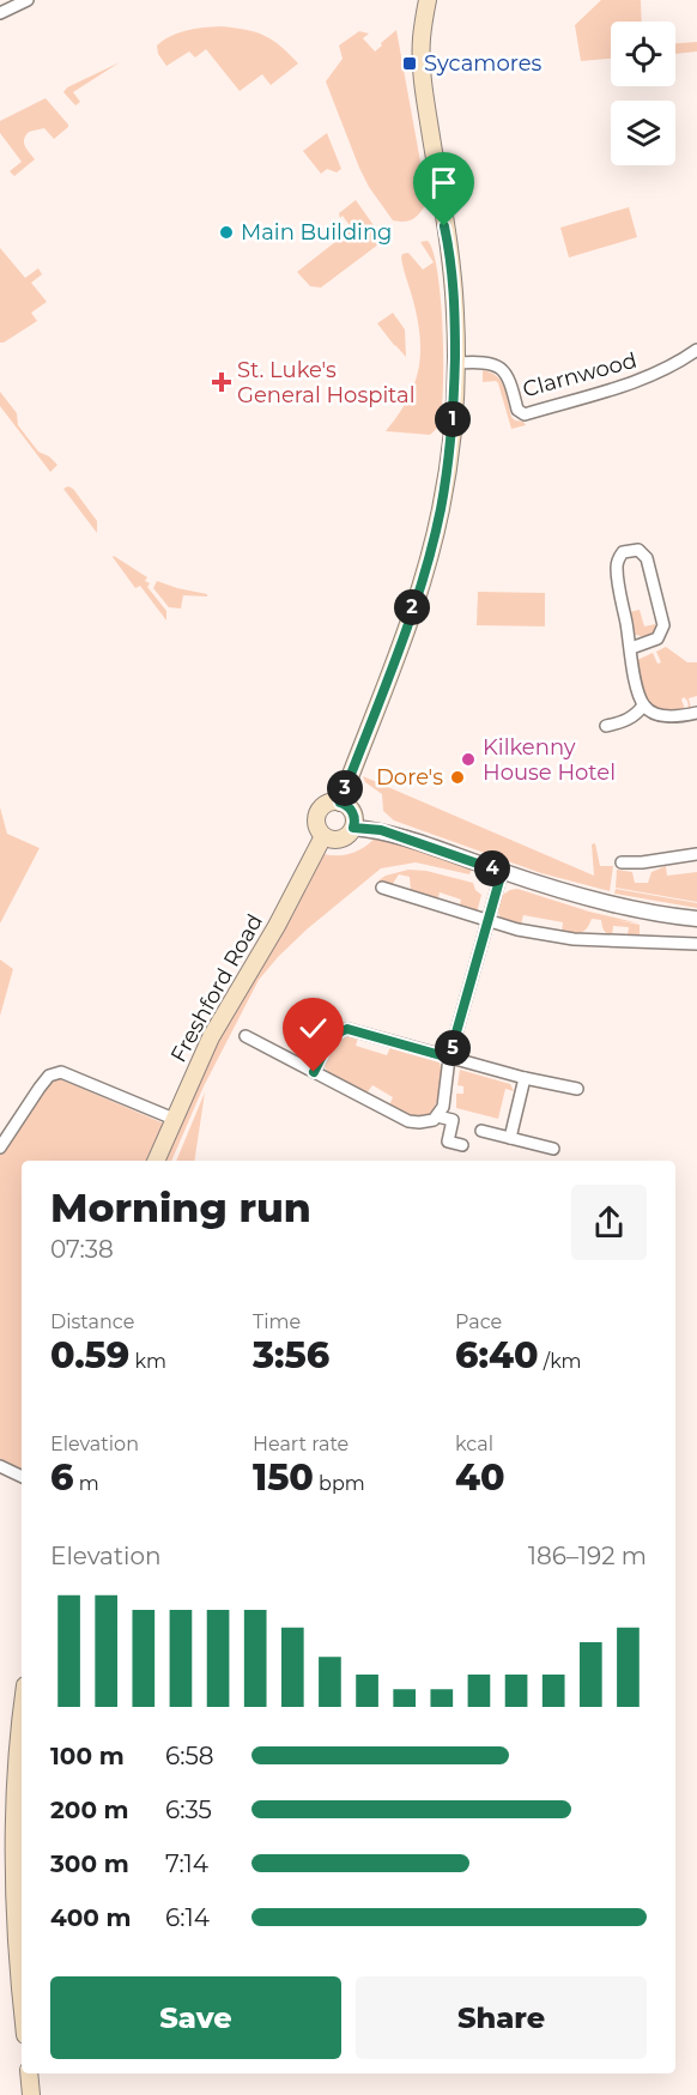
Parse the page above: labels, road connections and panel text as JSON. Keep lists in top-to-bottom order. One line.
{"streets":{"main road":["Freshford Road"],"street":["Clarnwood"]},"crossings":[["Clarnwood","Freshford Road"]],"places":{"transit":["Sycamores"],"other":["Main Building","Kilkenny House Hotel","Dore's"],"health":["St. Luke's General Hospital"]},"page":{"pins":["1","2","3","4","5"],"heading":["Morning run","07:38"],"stats":[["Distance","0.59 km"],["Time","3:56"],["Pace","6:40 /km"],["Elevation","6 m"],["Heart rate","150 bpm"],["kcal","40"]],"chart":["Elevation","186–192 m"],"list":[{"name":"100 m","note":"6:58"},{"name":"200 m","note":"6:35"},{"name":"300 m","note":"7:14"},{"name":"400 m","note":"6:14"}],"buttons":["Save","Share"]}}
